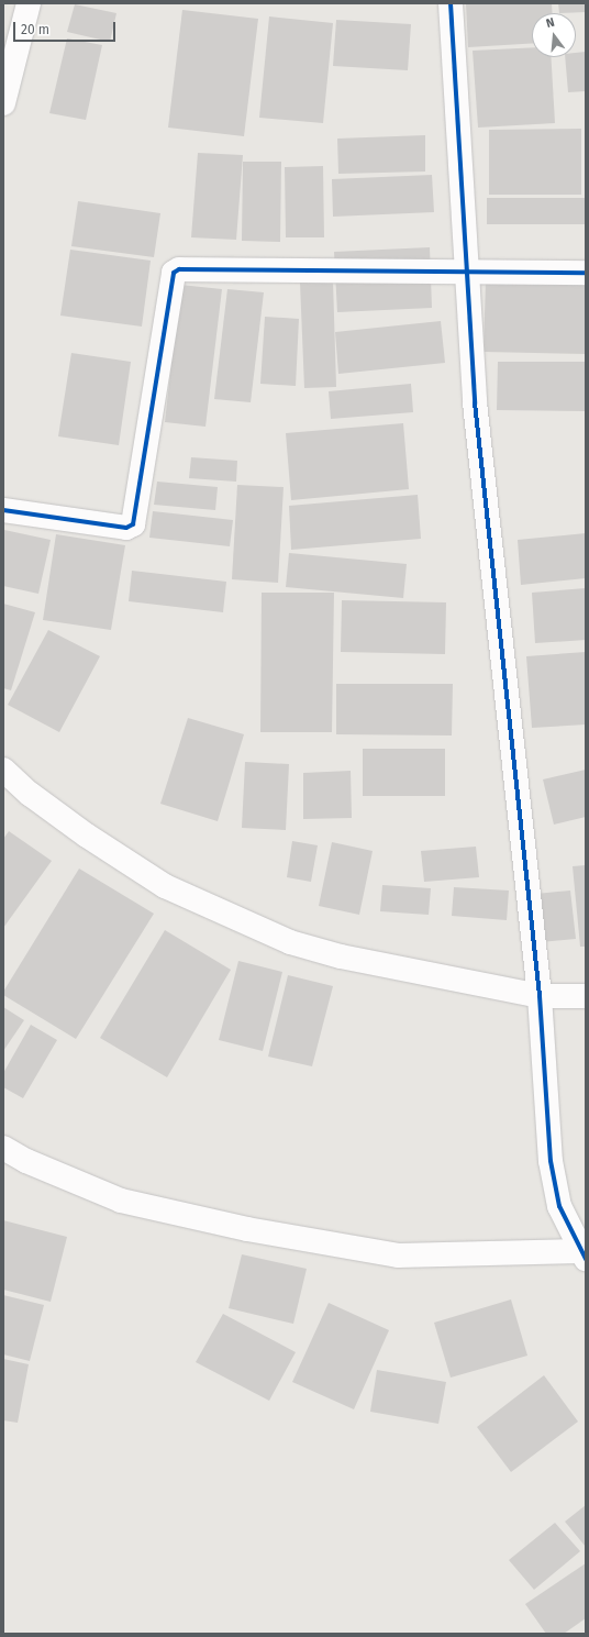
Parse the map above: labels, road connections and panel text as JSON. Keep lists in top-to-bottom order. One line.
{"scale_bar":"20 m","north":"top"}
